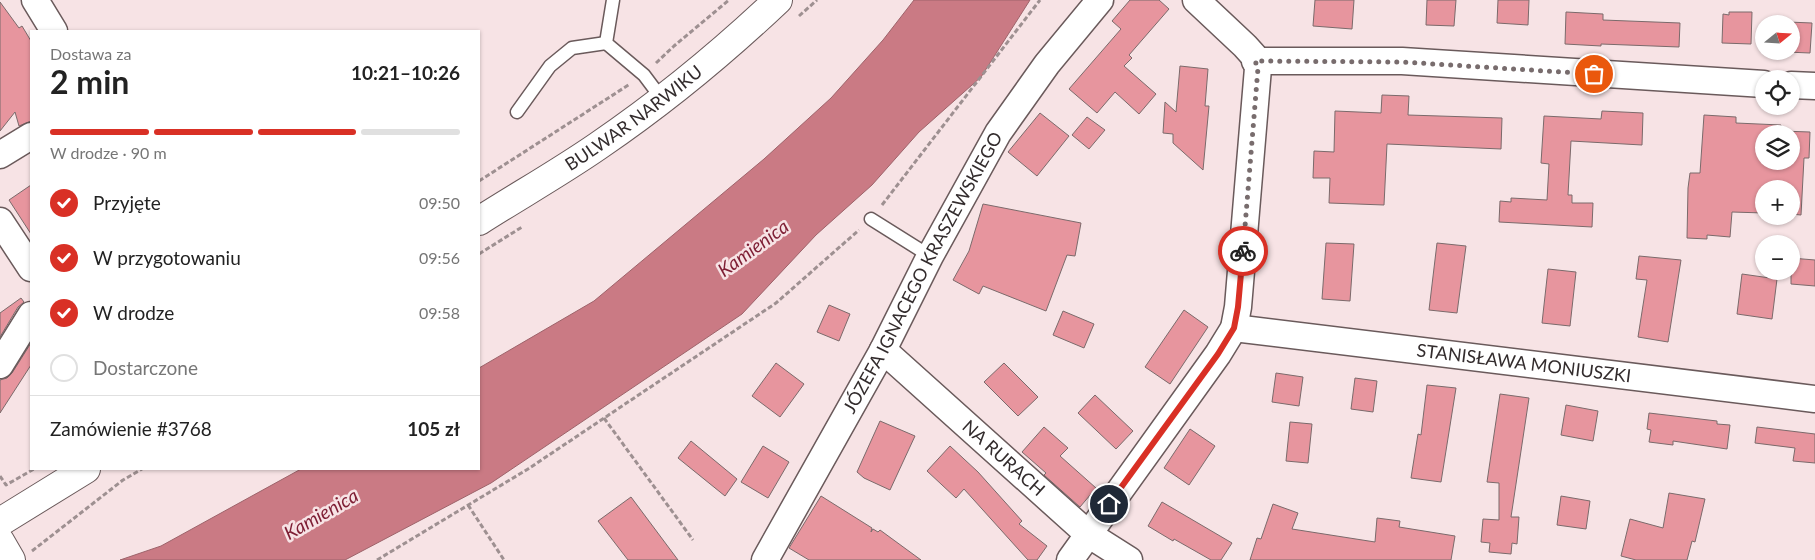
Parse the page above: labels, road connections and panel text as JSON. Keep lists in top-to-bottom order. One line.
{"streets":{"main road":["BULWAR NARWIKU"],"street":["JÓZEFA IGNACEGO KRASZEWSKIEGO","STANISŁAWA MONIUSZKI","NA RURACH"]},"crossings":[["JÓZEFA IGNACEGO KRASZEWSKIEGO","NA RURACH"]],"water":["Kamienica"],"north":"right","page":{"map_buttons":["+","−"],"heading":["2 min","Dostawa za","10:21–10:26"],"panel":["Zamówienie #3768","105 zł"],"bar":"W drodze · 90 m","list":[["Przyjęte","09:50"],["W przygotowaniu","09:56"],["W drodze","09:58"],"Dostarczone"]}}
